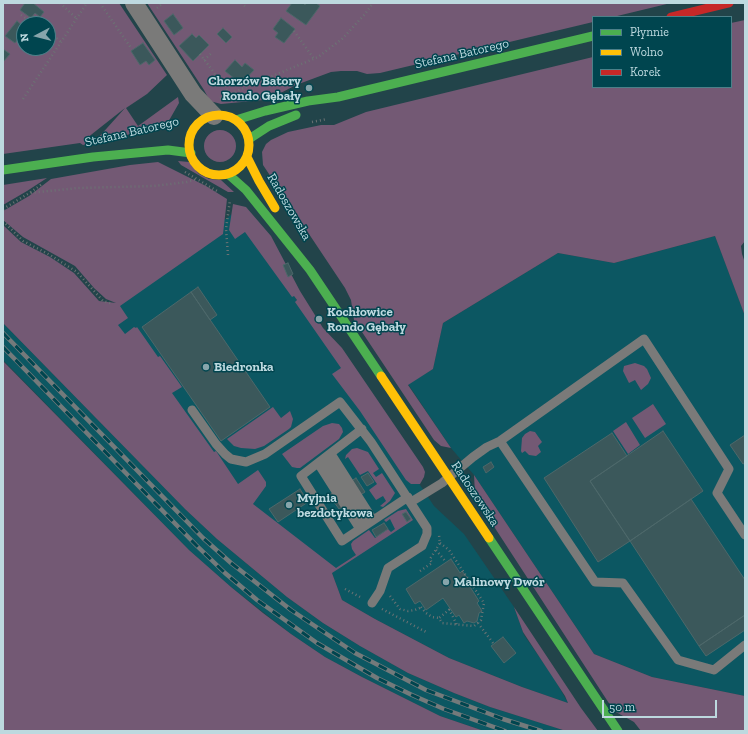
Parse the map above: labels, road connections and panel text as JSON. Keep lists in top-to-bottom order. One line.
{"streets":{"street":["Stefana Batorego","Radoszowska"]},"crossings":[["Stefana Batorego","Radoszowska"]],"places":["Chorzów Batory Rondo Gębały","Kochłowice Rondo Gębały","Biedronka","Myjnia bezdotykowa","Malinowy Dwór"],"legend":["Płynnie","Wolno","Korek"],"scale_bar":"50 m","north":"left"}
